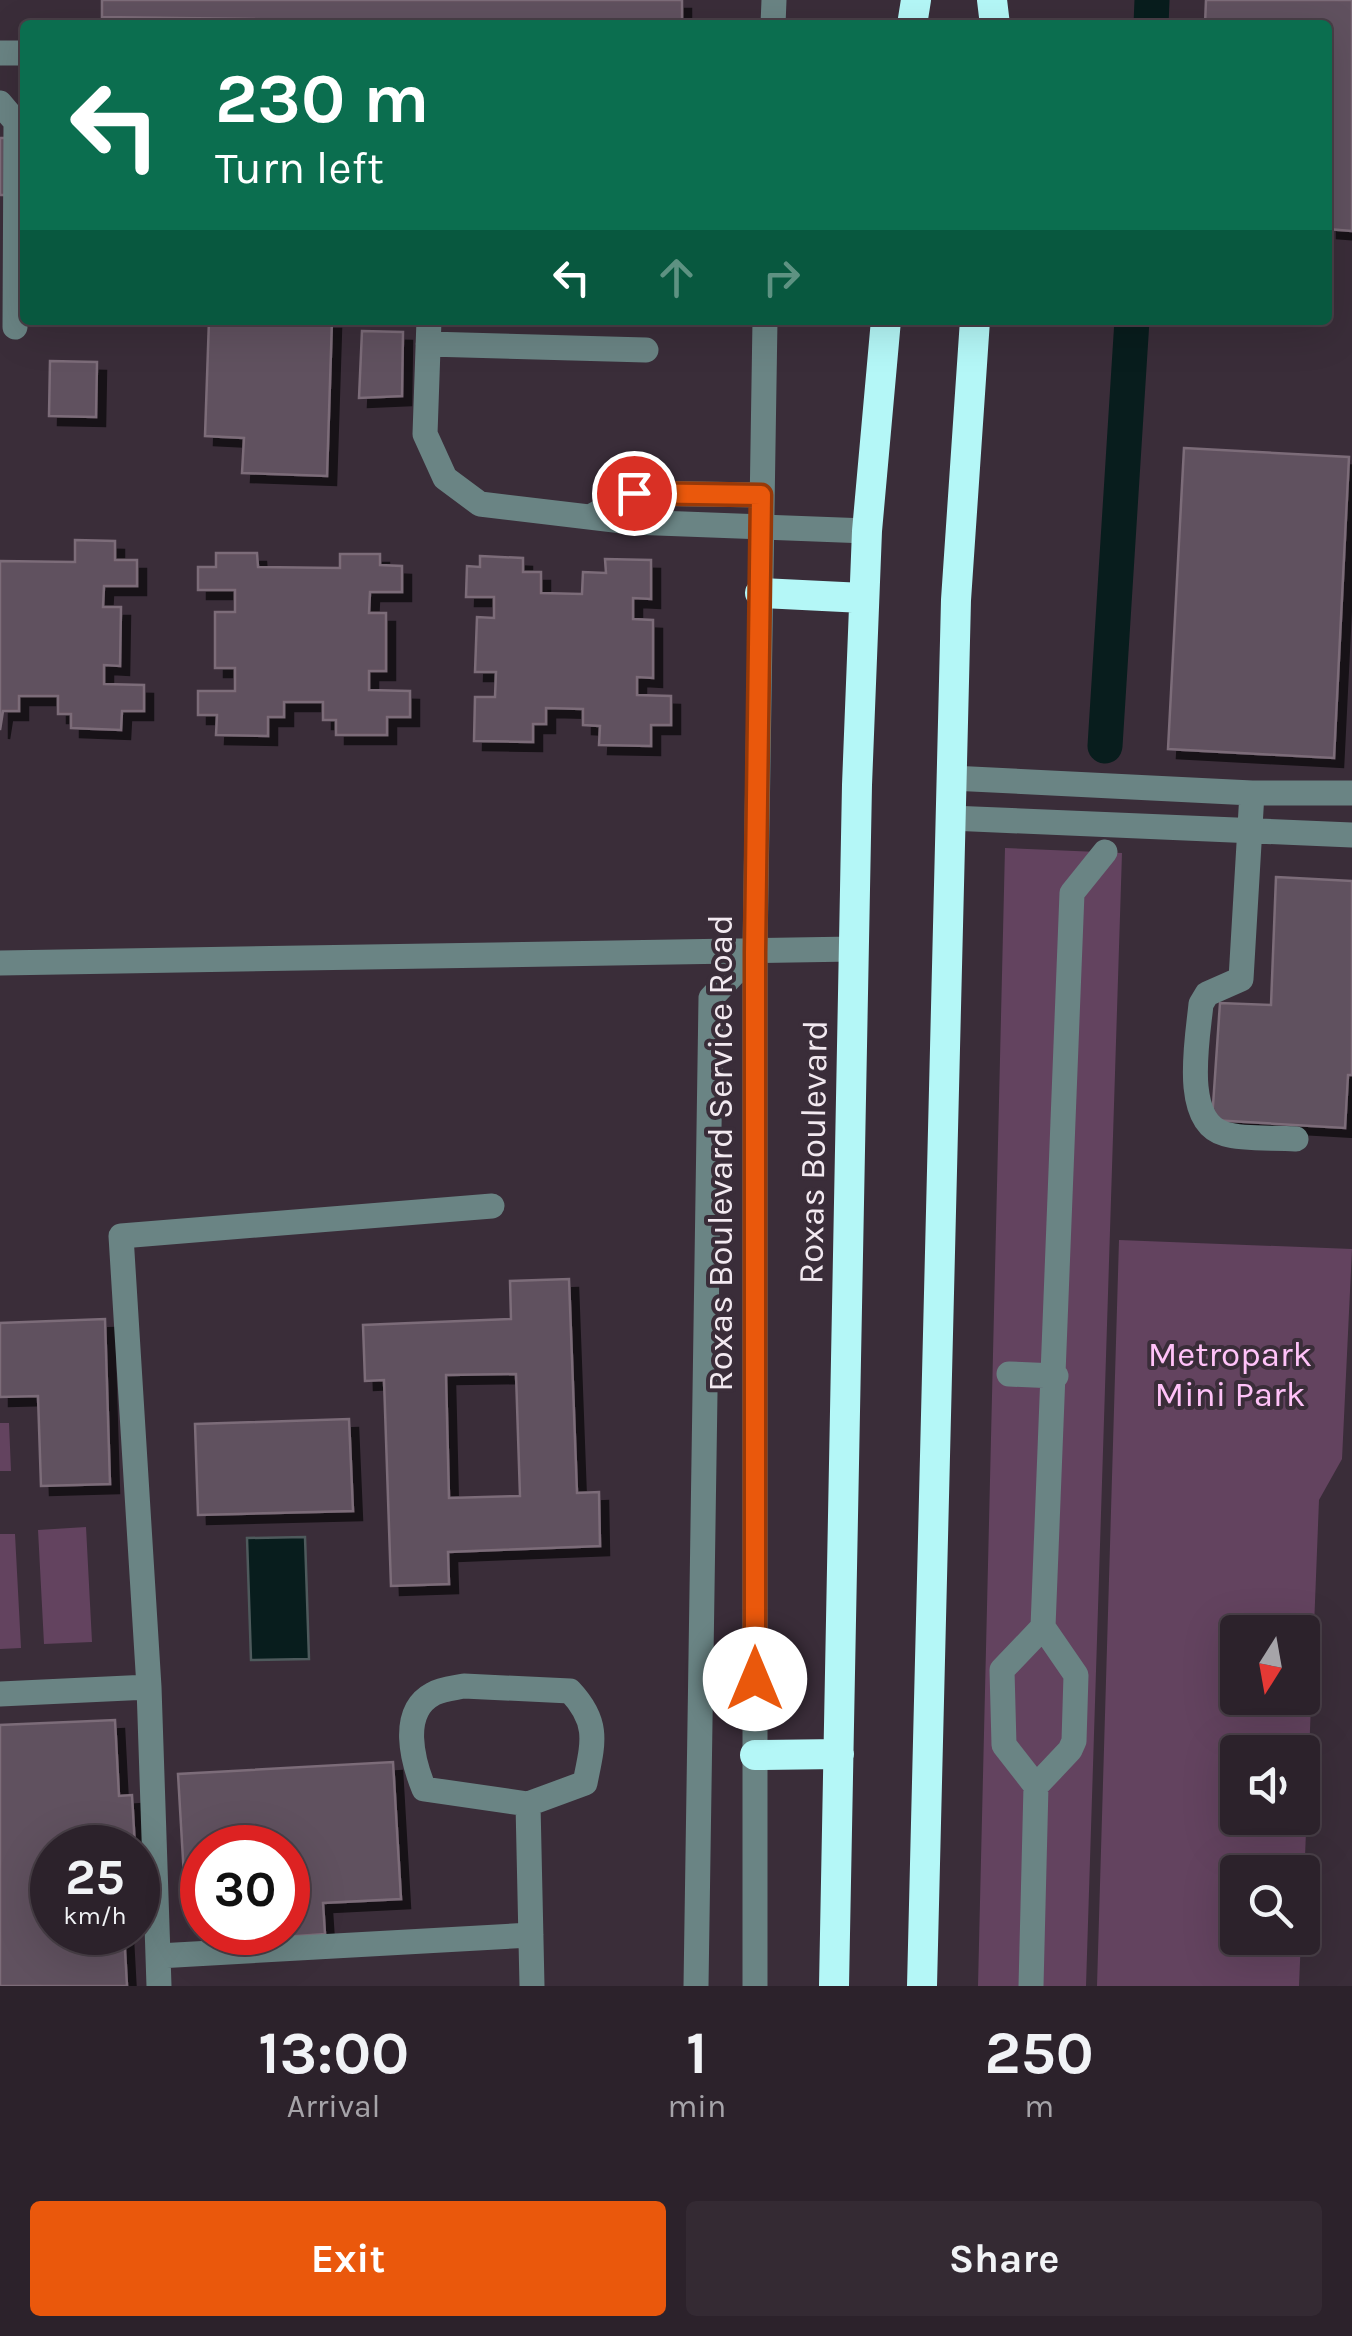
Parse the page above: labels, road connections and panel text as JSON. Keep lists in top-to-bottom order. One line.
{"streets":{"highway":["Roxas Boulevard"],"street":["Roxas Boulevard Service Road"]},"parks":["Metropark Mini Park"],"north":"bottom","page":{"turn":["230 m","Turn left"],"speed":"25 km/h","limit":"30","eta":["13:00","Arrival","1","min","250","m"],"buttons":["Exit","Share"]}}
